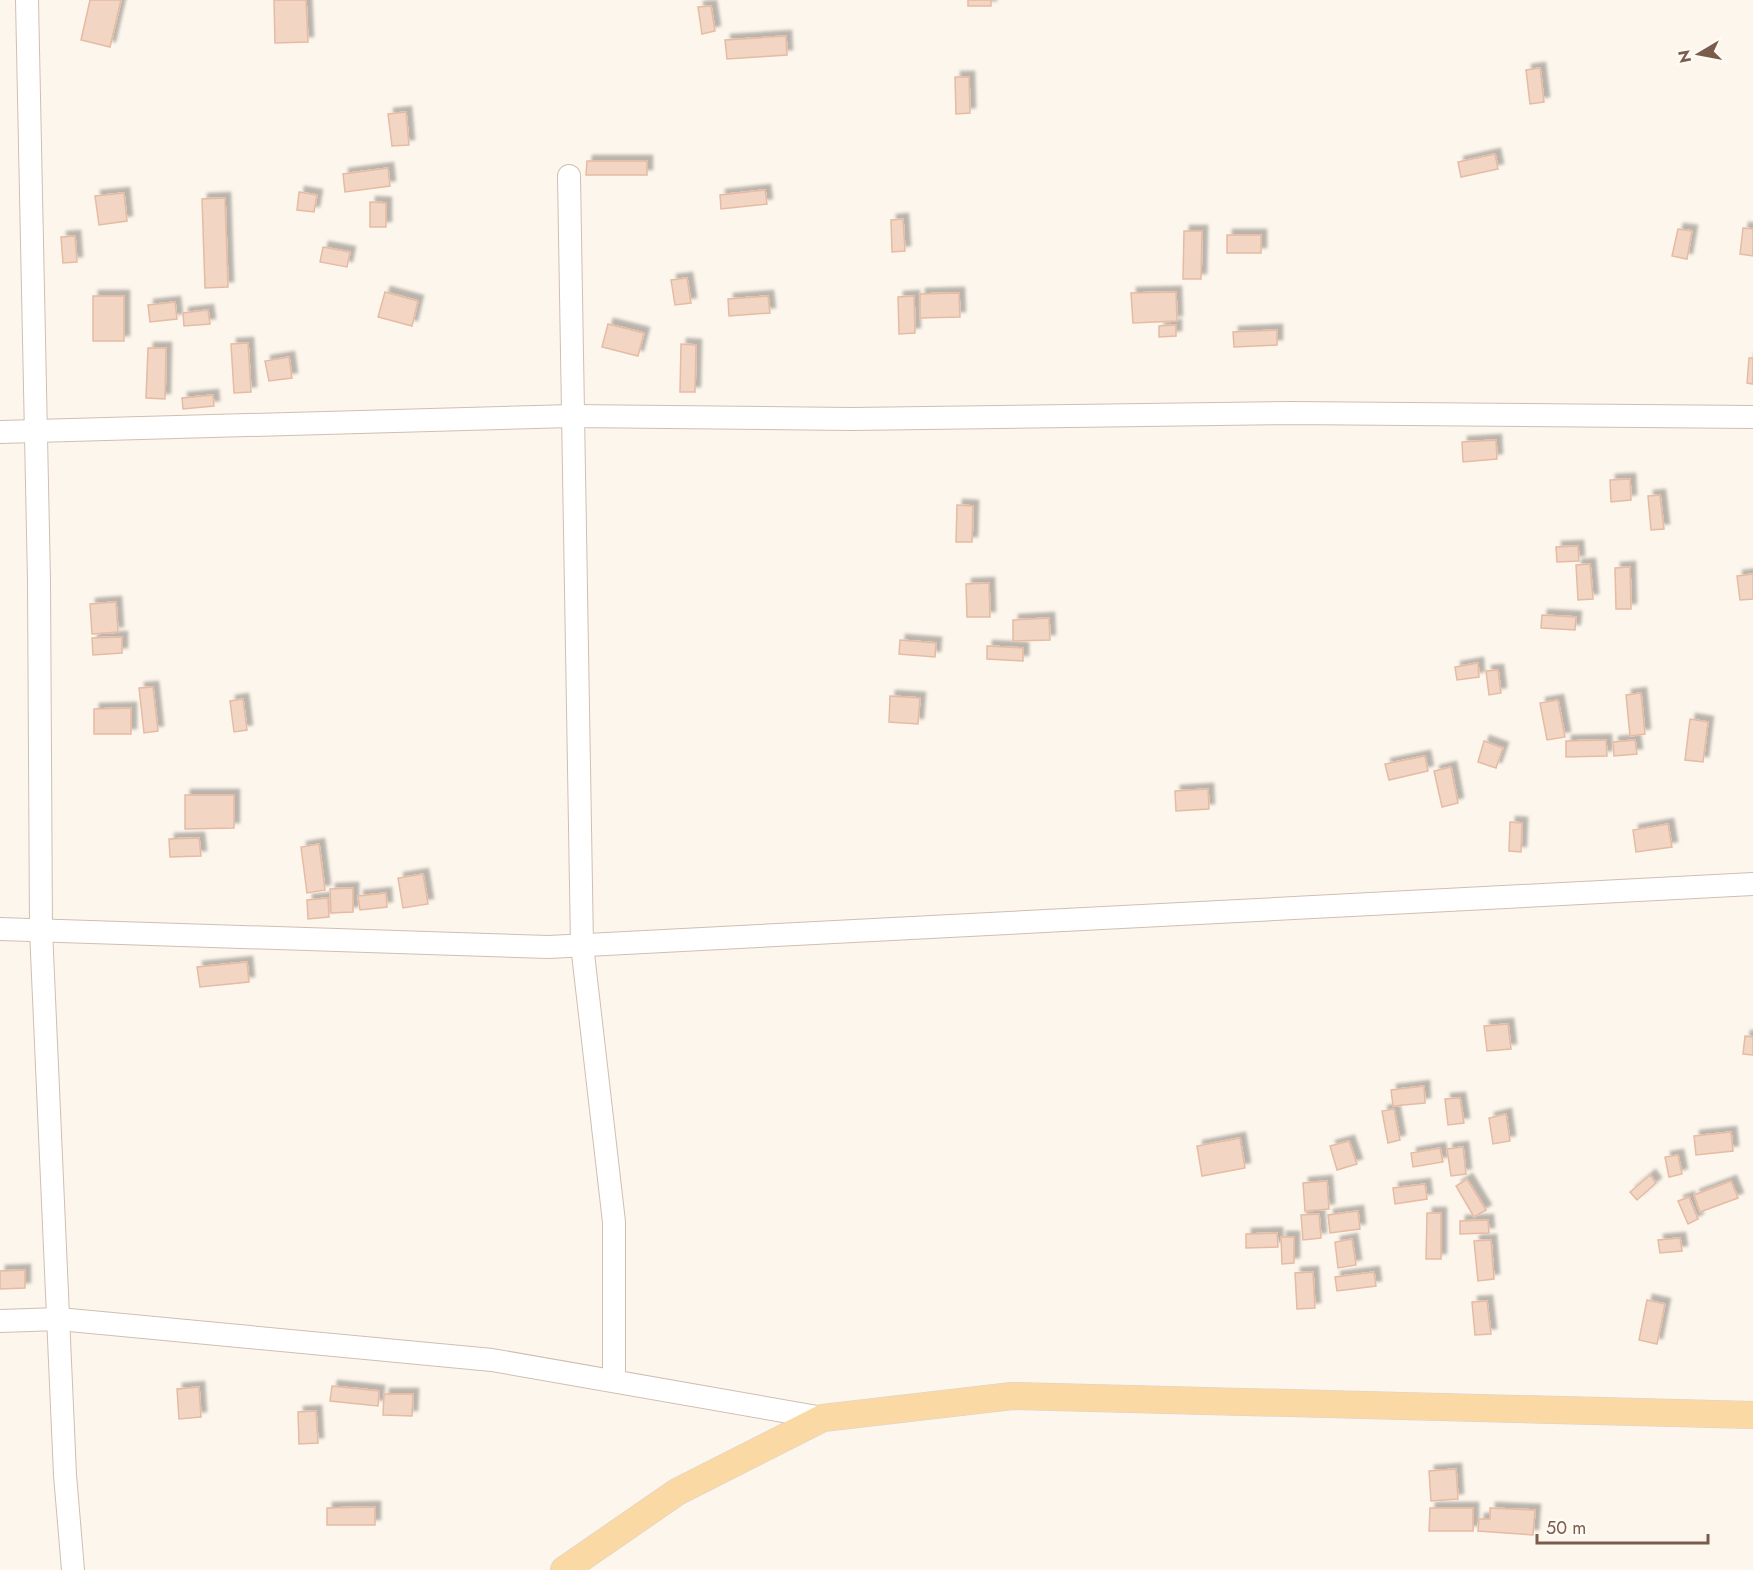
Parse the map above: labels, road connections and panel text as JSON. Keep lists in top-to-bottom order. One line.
{"scale_bar":"50 m","north":"left"}
